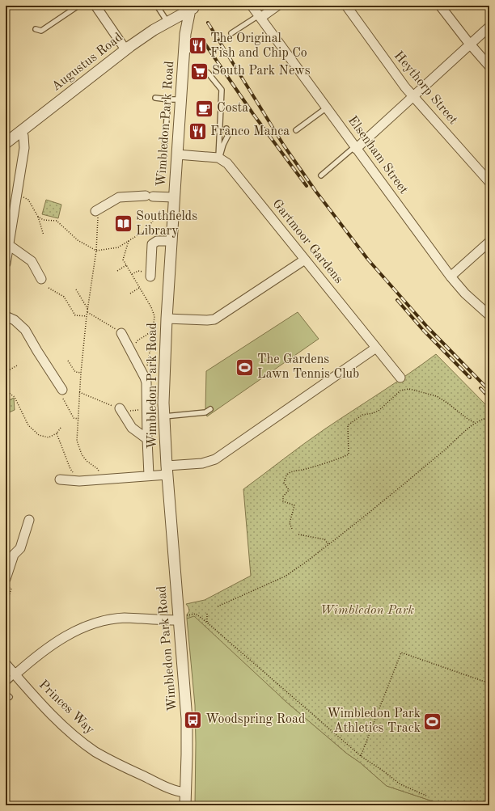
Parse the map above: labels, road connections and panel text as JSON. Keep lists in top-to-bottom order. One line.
{"streets":{"street":["Augustus Road","Heythorp Street","Wimbledon Park Road","Elsenham Street","Gartmoor Gardens","Princes Way"]},"crossings":[["Augustus Road","Wimbledon Park Road"],["Wimbledon Park Road","Princes Way"]],"parks":["Wimbledon Park"],"places":{"restaurant":["The Original Fish and Chip Co","Franco Manca"],"supermarket":["South Park News"],"cafe":["Costa"],"library":["Southfields Library"],"sports":["The Gardens Lawn Tennis Club","Wimbledon Park Athletics Track"],"bus stop":["Woodspring Road"]}}
